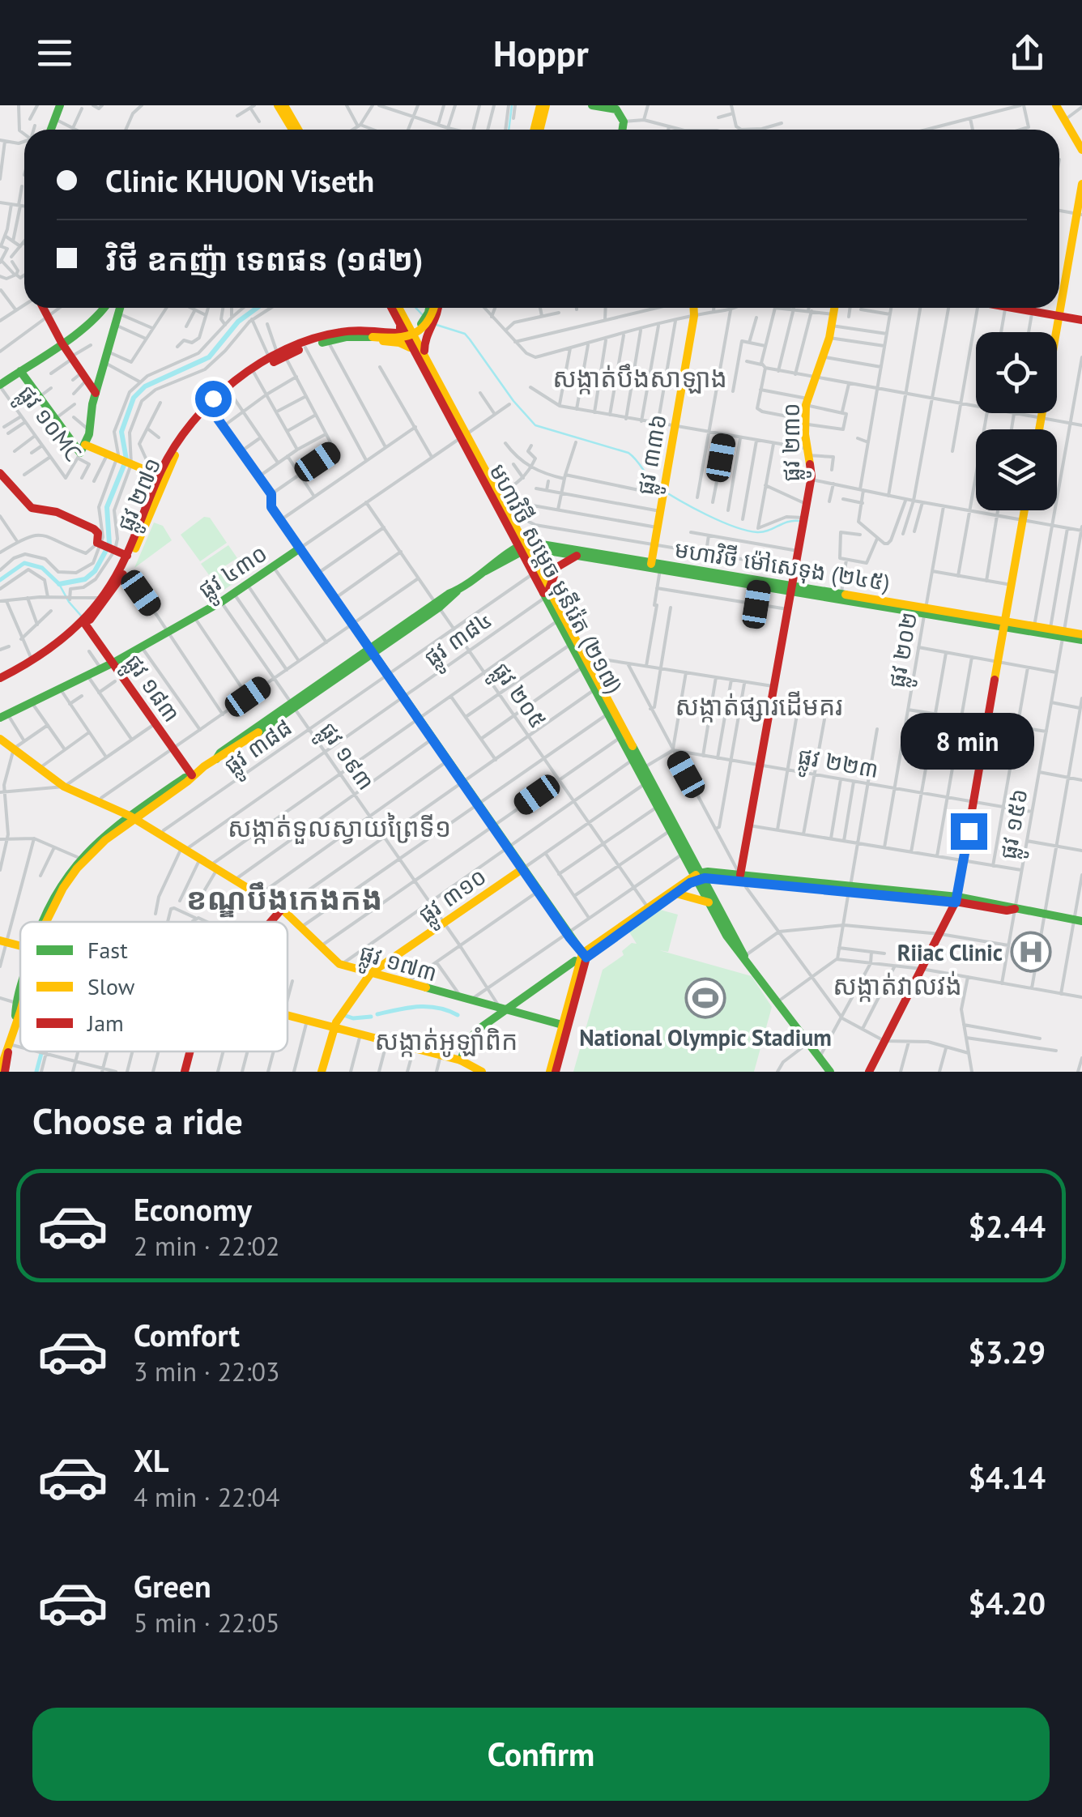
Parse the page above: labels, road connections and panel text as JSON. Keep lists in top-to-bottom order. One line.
{"streets":{"main road":["ផ្លូវ ១០MC","ផ្លូវ ២៣០","ផ្លូវ ៣៣៦","ផ្លូវ ២៧១","មហាវិថី ម៉ៅសេទុង (២៤៥)","ផ្លូវ ៤៣០","មហាវិថី សម្តេច មុនីរ៉េត (២១៧)","ផ្លូវ ១៨៣","ផ្លូវ ៣១០","ផ្លូវ ១៧៣"],"street":["ផ្លូវ ៣៨៤","ផ្លូវ ២០២","ផ្លូវ ២០៥","ផ្លូវ ៣៨៨","ផ្លូវ ១៩៣","ផ្លូវ ២២៣","ផ្លូវ ១៥៦"]},"crossings":[["ផ្លូវ ២៣០","មហាវិថី ម៉ៅសេទុង (២៤៥)"],["ផ្លូវ ២៣០","ផ្លូវ ២២៣"],["ផ្លូវ ៣៣៦","មហាវិថី ម៉ៅសេទុង (២៤៥)"],["ផ្លូវ ២៧១","ផ្លូវ ១៨៣"],["មហាវិថី ម៉ៅសេទុង (២៤៥)","មហាវិថី សម្តេច មុនីរ៉េត (២១៧)"],["មហាវិថី ម៉ៅសេទុង (២៤៥)","ផ្លូវ ២០២"],["មហាវិថី ម៉ៅសេទុង (២៤៥)","ផ្លូវ ១៥៦"],["ផ្លូវ ៤៣០","មហាវិថី សម្តេច មុនីរ៉េត (២១៧)"],["ផ្លូវ ៤៣០","ផ្លូវ ១៨៣"],["ផ្លូវ ៤៣០","ផ្លូវ ២០៥"],["ផ្លូវ ៤៣០","ផ្លូវ ១៩៣"],["មហាវិថី សម្តេច មុនីរ៉េត (២១៧)","ផ្លូវ ៣៨៤"],["មហាវិថី សម្តេច មុនីរ៉េត (២១៧)","ផ្លូវ ៣៨៨"],["មហាវិថី សម្តេច មុនីរ៉េត (២១៧)","ផ្លូវ ៣១០"],["ផ្លូវ ៣៨៤","ផ្លូវ ២០៥"],["ផ្លូវ ៣៨៤","ផ្លូវ ១៩៣"],["ផ្លូវ ៣៨៤","ផ្លូវ ១៧៣"],["ផ្លូវ ២០២","ផ្លូវ ២២៣"],["ផ្លូវ ២០៥","ផ្លូវ ៣៨៨"],["ផ្លូវ ២០៥","ផ្លូវ ៣១០"],["ផ្លូវ ៣៨៨","ផ្លូវ ១៩៣"],["ផ្លូវ ៣៨៨","ផ្លូវ ១៧៣"],["ផ្លូវ ១៩៣","ផ្លូវ ៣១០"],["ផ្លូវ ១៩៣","ផ្លូវ ១៧៣"],["ផ្លូវ ២២៣","ផ្លូវ ១៥៦"],["ផ្លូវ ៣១០","ផ្លូវ ១៧៣"]],"districts":["សង្កាត់បឹងសាឡាង","សង្កាត់ផ្សារដើមគរ","សង្កាត់ទួលស្វាយព្រៃទី១","ខណ្ឌបឹងកេងកង","សង្កាត់វាលវង់","សង្កាត់អូឡាំពិក"],"places":{"hospital":["Riiac Clinic"],"sports":["National Olympic Stadium"]},"legend":["Fast","Slow","Jam"],"page":{"header":"Hoppr","banner":["Clinic KHUON Viseth","វិថី ឧកញ៉ា ទេពផន (១៨២)"],"bubble":"8 min","heading":"Choose a ride","list":[{"name":"Economy","note":"2 min · 22:02","value":"$2.44"},{"name":"Comfort","note":"3 min · 22:03","value":"$3.29"},{"name":"XL","note":"4 min · 22:04","value":"$4.14"},{"name":"Green","note":"5 min · 22:05","value":"$4.20"}],"buttons":"Confirm"}}
